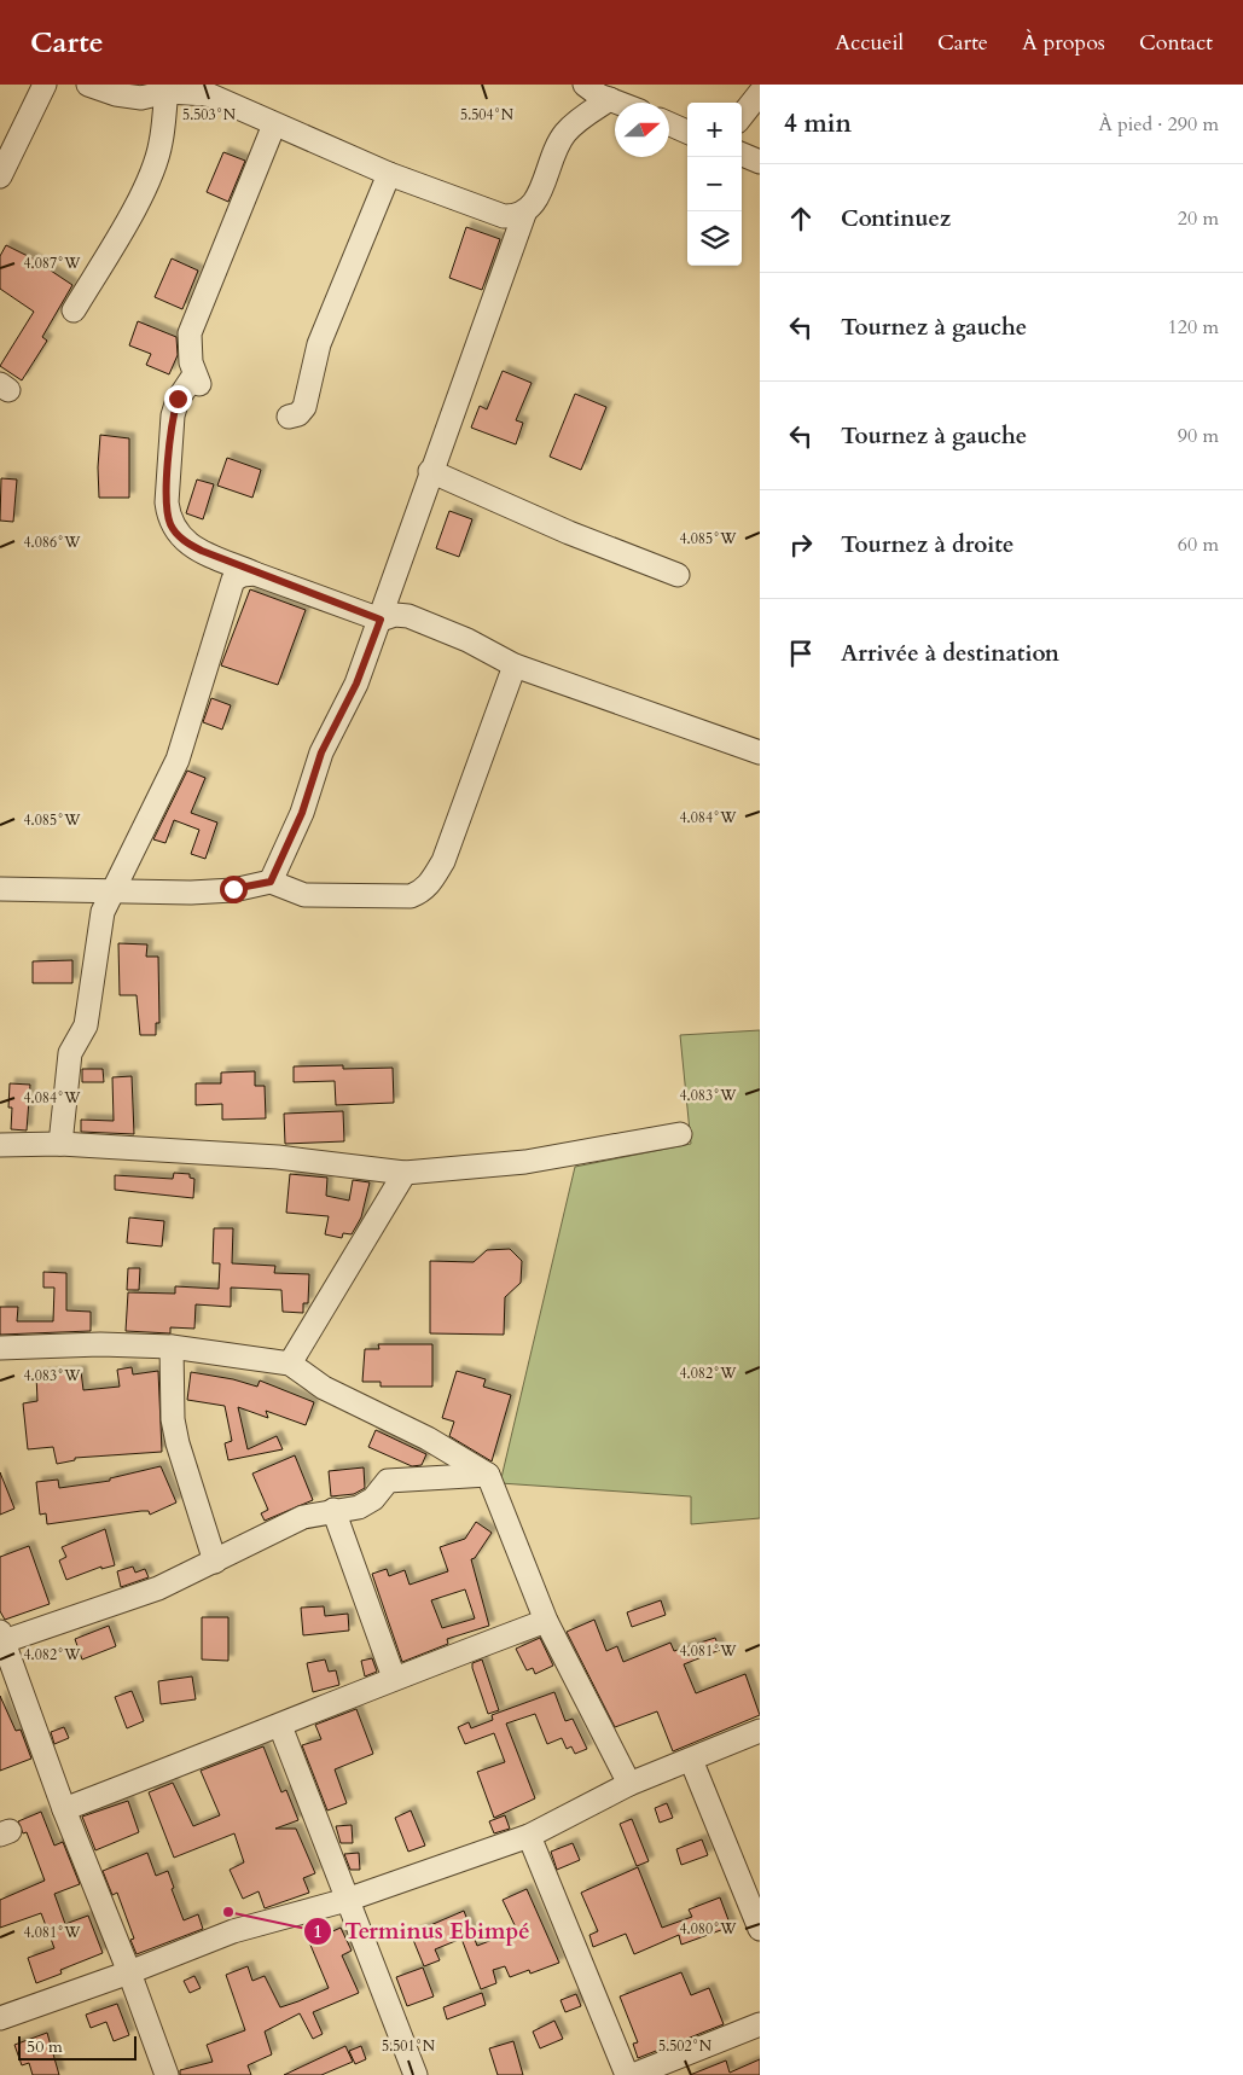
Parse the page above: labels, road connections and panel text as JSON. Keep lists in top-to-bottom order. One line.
{"places":["Terminus Ebimpé"],"scale_bar":"50 m","north":"right","page":{"header":"Carte","nav":["Accueil","Carte","À propos","Contact"],"heading":["4 min","À pied · 290 m"],"map_buttons":["+","−"],"list":[["Continuez","20 m"],["Tournez à gauche","120 m"],["Tournez à gauche","90 m"],["Tournez à droite","60 m"],"Arrivée à destination"],"scale":"50 m"},"coordinates":["5.503°N","5.504°N","4.087°W","4.085°W","4.086°W","4.084°W","4.083°W","4.082°W","4.081°W","4.080°W","5.501°N","5.502°N"]}
